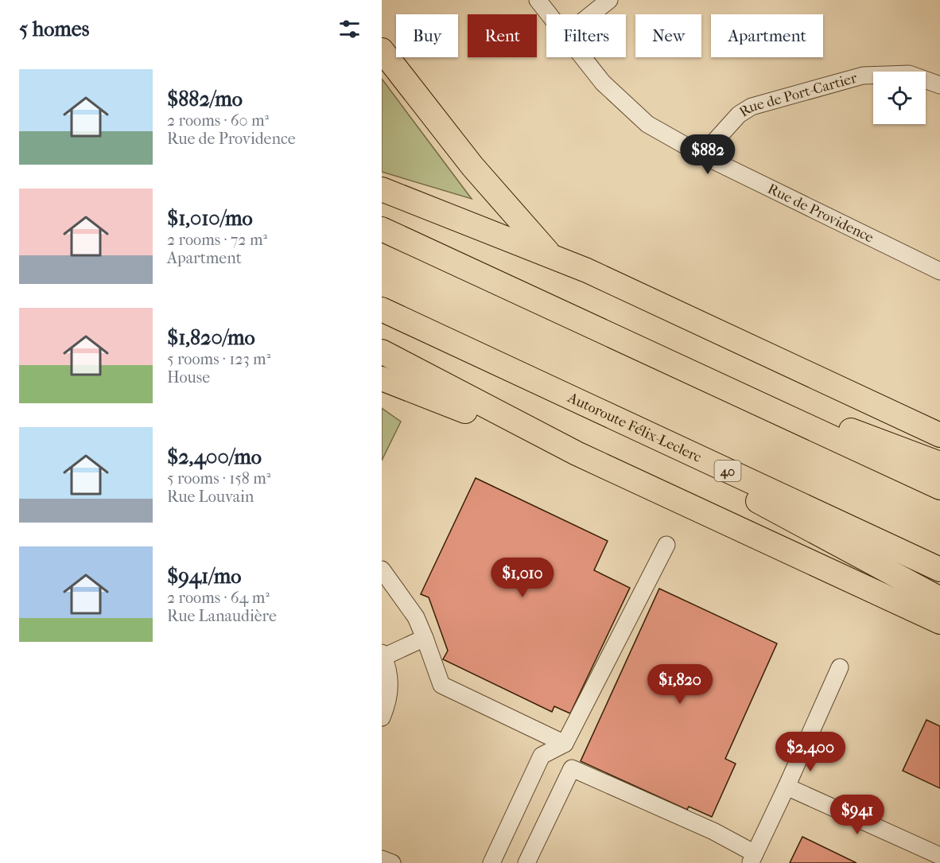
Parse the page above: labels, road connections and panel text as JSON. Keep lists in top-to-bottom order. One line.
{"streets":{"highway":["Autoroute Félix-Leclerc","40"],"street":["Rue de Port-Cartier","Rue de Providence"]},"crossings":[["Rue de Port-Cartier","Rue de Providence"]],"page":{"heading":"5 homes","chip":["Buy","Rent","Filters","New","Apartment"],"list":[{"name":"$882/mo","note":"2 rooms · 60 m² · Rue de Providence"},{"name":"$1,010/mo","note":"2 rooms · 72 m² · Apartment"},{"name":"$1,820/mo","note":"5 rooms · 123 m² · House"},{"name":"$2,400/mo","note":"5 rooms · 158 m² · Rue Louvain"},{"name":"$941/mo","note":"2 rooms · 64 m² · Rue Lanaudière"}],"price":["$882","$1,010","$1,820","$2,400","$941"]}}
